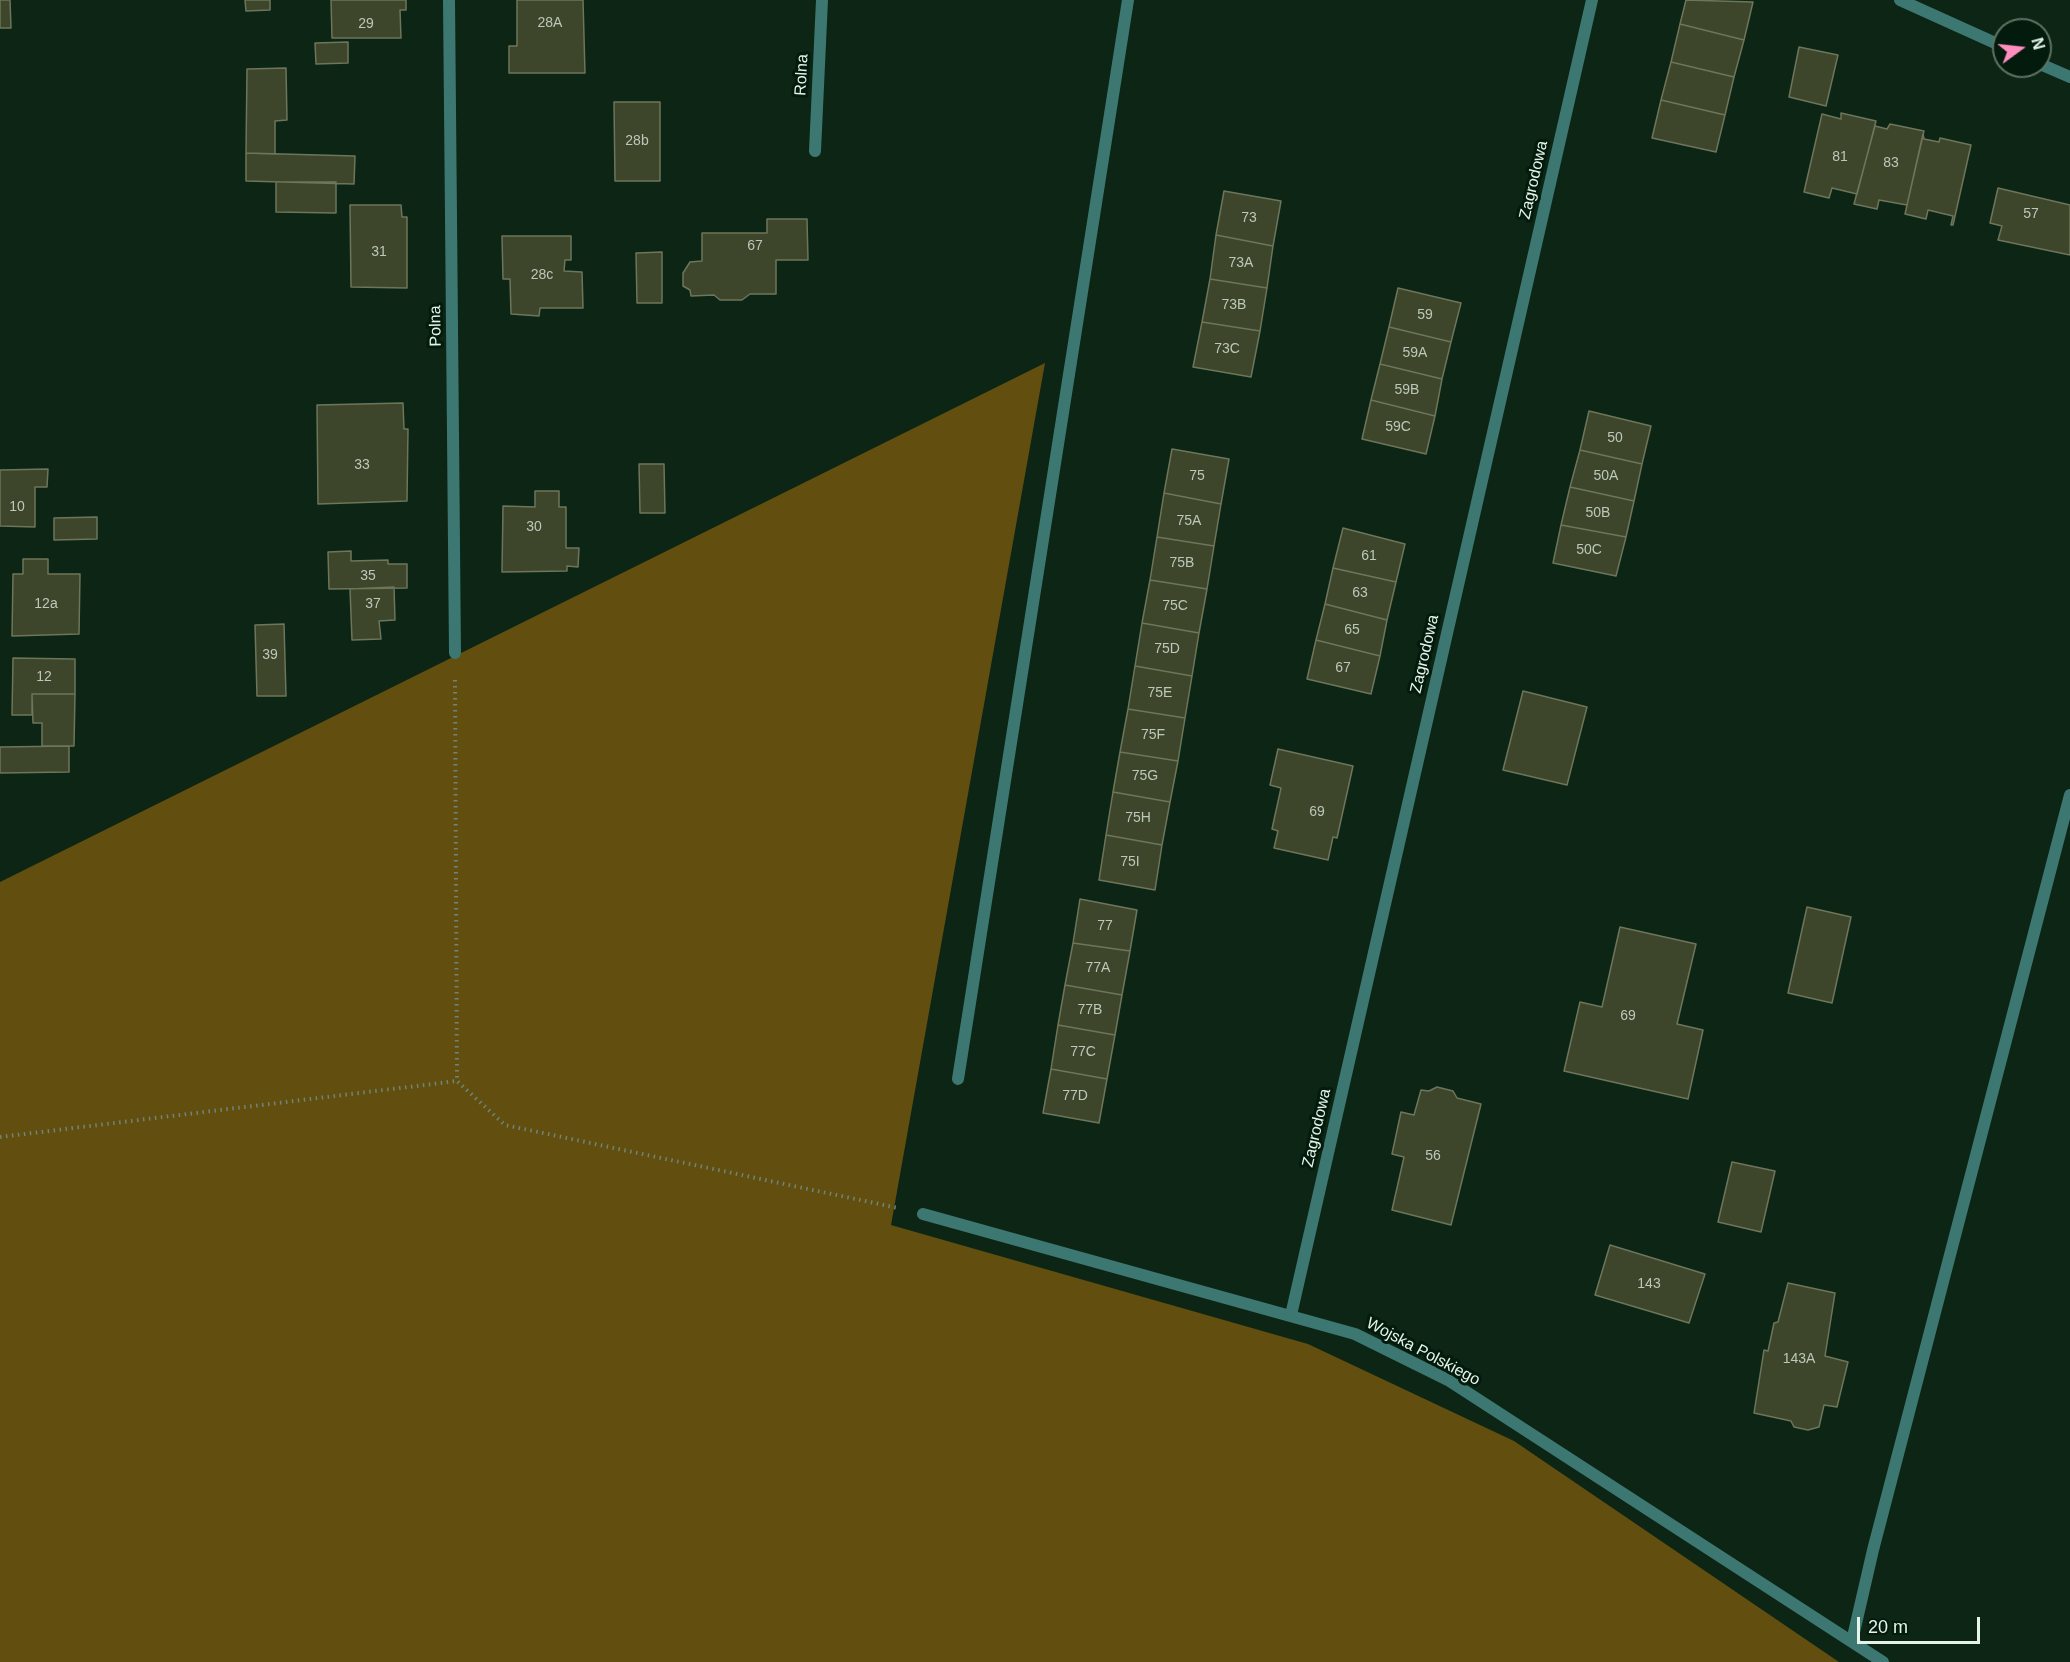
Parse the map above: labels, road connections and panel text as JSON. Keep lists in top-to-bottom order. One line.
{"streets":{"street":["Rolna","Zagrodowa","Polna","Wojska Polskiego"]},"crossings":[["Zagrodowa","Wojska Polskiego"]],"house_numbers":["28A","29","28b","81","83","57","73","67","31","73A","28c","73B","59","73C","59A","59B","59C","50","33","75","50A","10","50B","75A","30","50C","61","75B","35","63","12a","37","75C","65","75D","39","67","12","75E","75F","75G","69","75H","75I","77","77A","77B","69","77C","77D","56","143","143A"],"scale_bar":"20 m","north":"right"}
